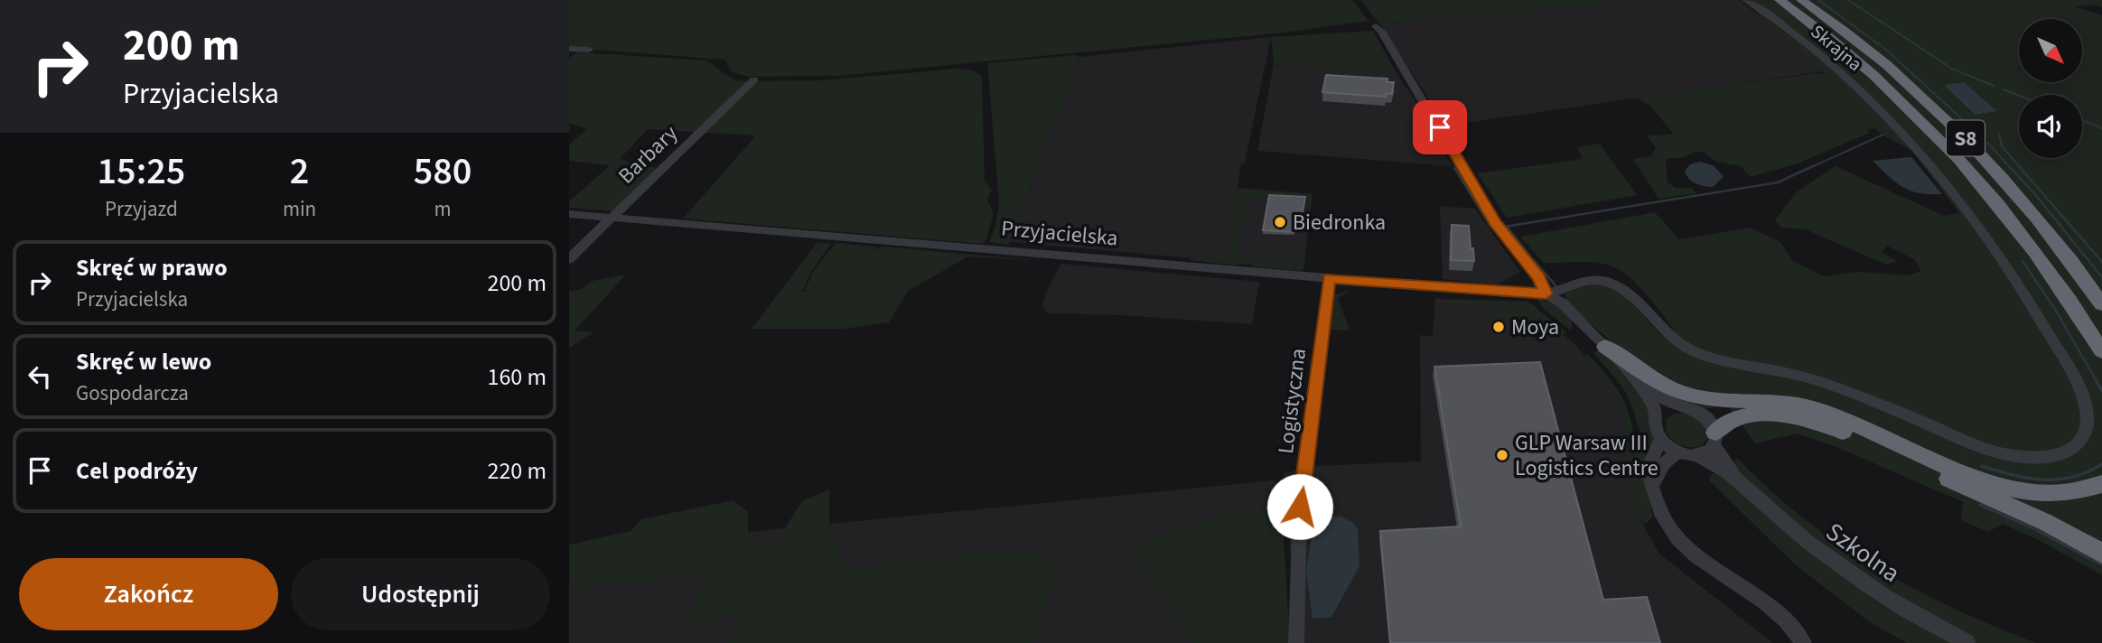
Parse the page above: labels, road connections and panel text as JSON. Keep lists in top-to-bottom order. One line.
{"streets":{"highway":["S8"],"street":["Skrajna","Barbary","Przyjacielska","Logistyczna","Szkolna"]},"crossings":[["Skrajna","Przyjacielska"],["Barbary","Przyjacielska"],["Przyjacielska","Logistyczna"]],"places":["Biedronka","Moya","GLP Warsaw III Logistics Centre"],"north":"bottom right","page":{"turn":["200 m","Przyjacielska"],"eta":["15:25","Przyjazd","2","min","580","m"],"list":[{"name":"Skręć w prawo","note":"Przyjacielska","value":"200 m"},{"name":"Skręć w lewo","note":"Gospodarcza","value":"160 m"},{"name":"Cel podróży","value":"220 m"}],"buttons":["Zakończ","Udostępnij"]}}
